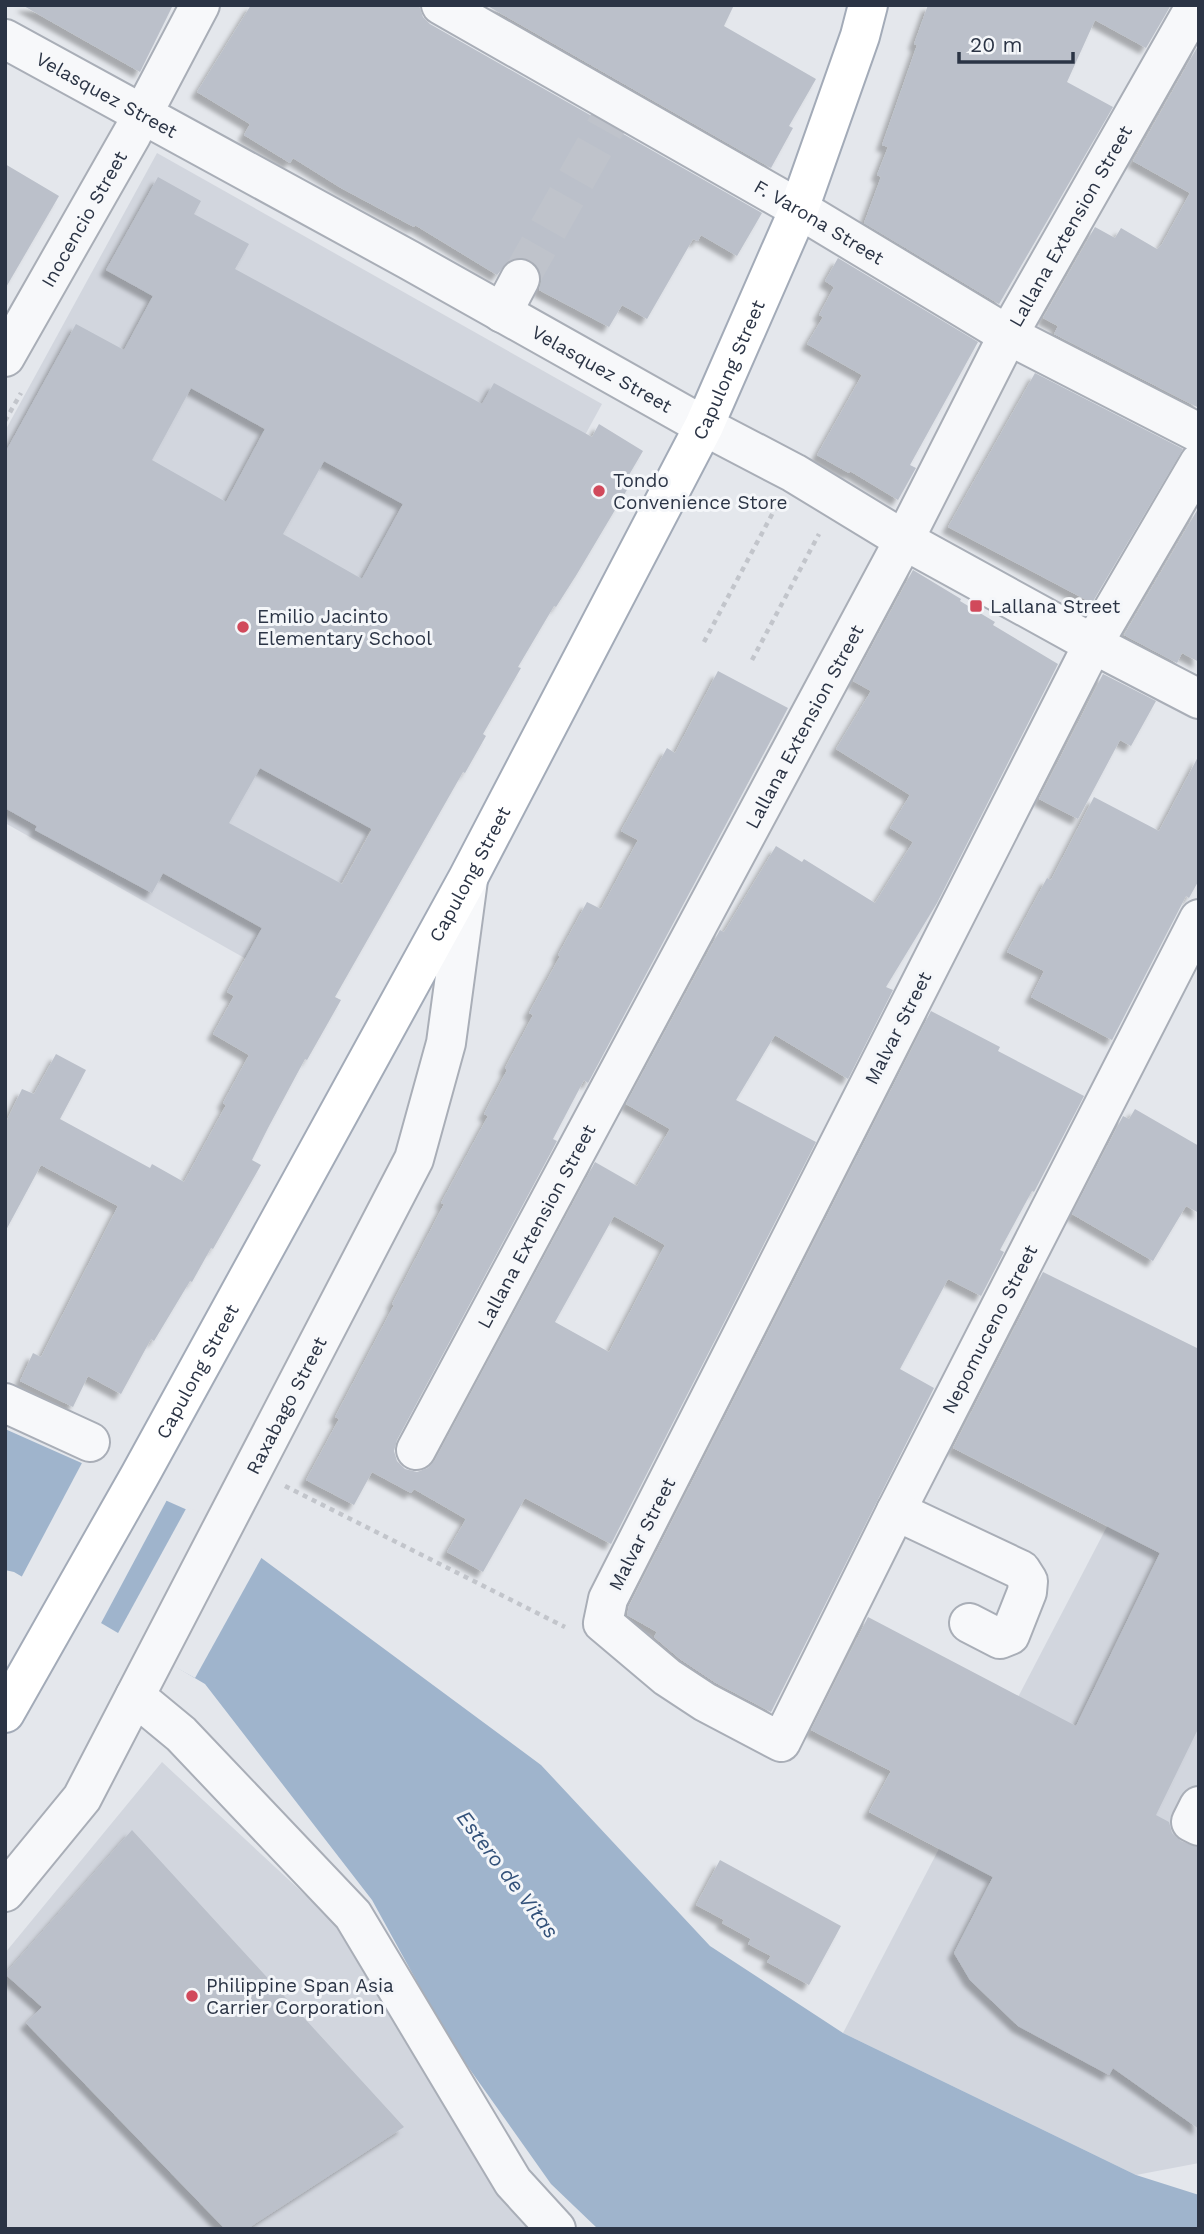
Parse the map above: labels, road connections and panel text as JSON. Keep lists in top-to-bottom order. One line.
{"streets":{"main road":["Capulong Street"],"street":["Velasquez Street","Inocencio Street","F. Varona Street","Lallana Extension Street","Malvar Street","Nepomuceno Street","Raxabago Street"]},"crossings":[["Velasquez Street","Inocencio Street"],["Velasquez Street","Lallana Extension Street"],["Velasquez Street","Capulong Street"],["Velasquez Street","Malvar Street"],["F. Varona Street","Lallana Extension Street"],["F. Varona Street","Capulong Street"],["Capulong Street","Raxabago Street"],["Malvar Street","Nepomuceno Street"]],"water":["Estero de Vitas"],"places":{"other":["Tondo Convenience Store","Emilio Jacinto Elementary School","Philippine Span Asia Carrier Corporation"],"transit":["Lallana Street"]},"scale_bar":"20 m"}
